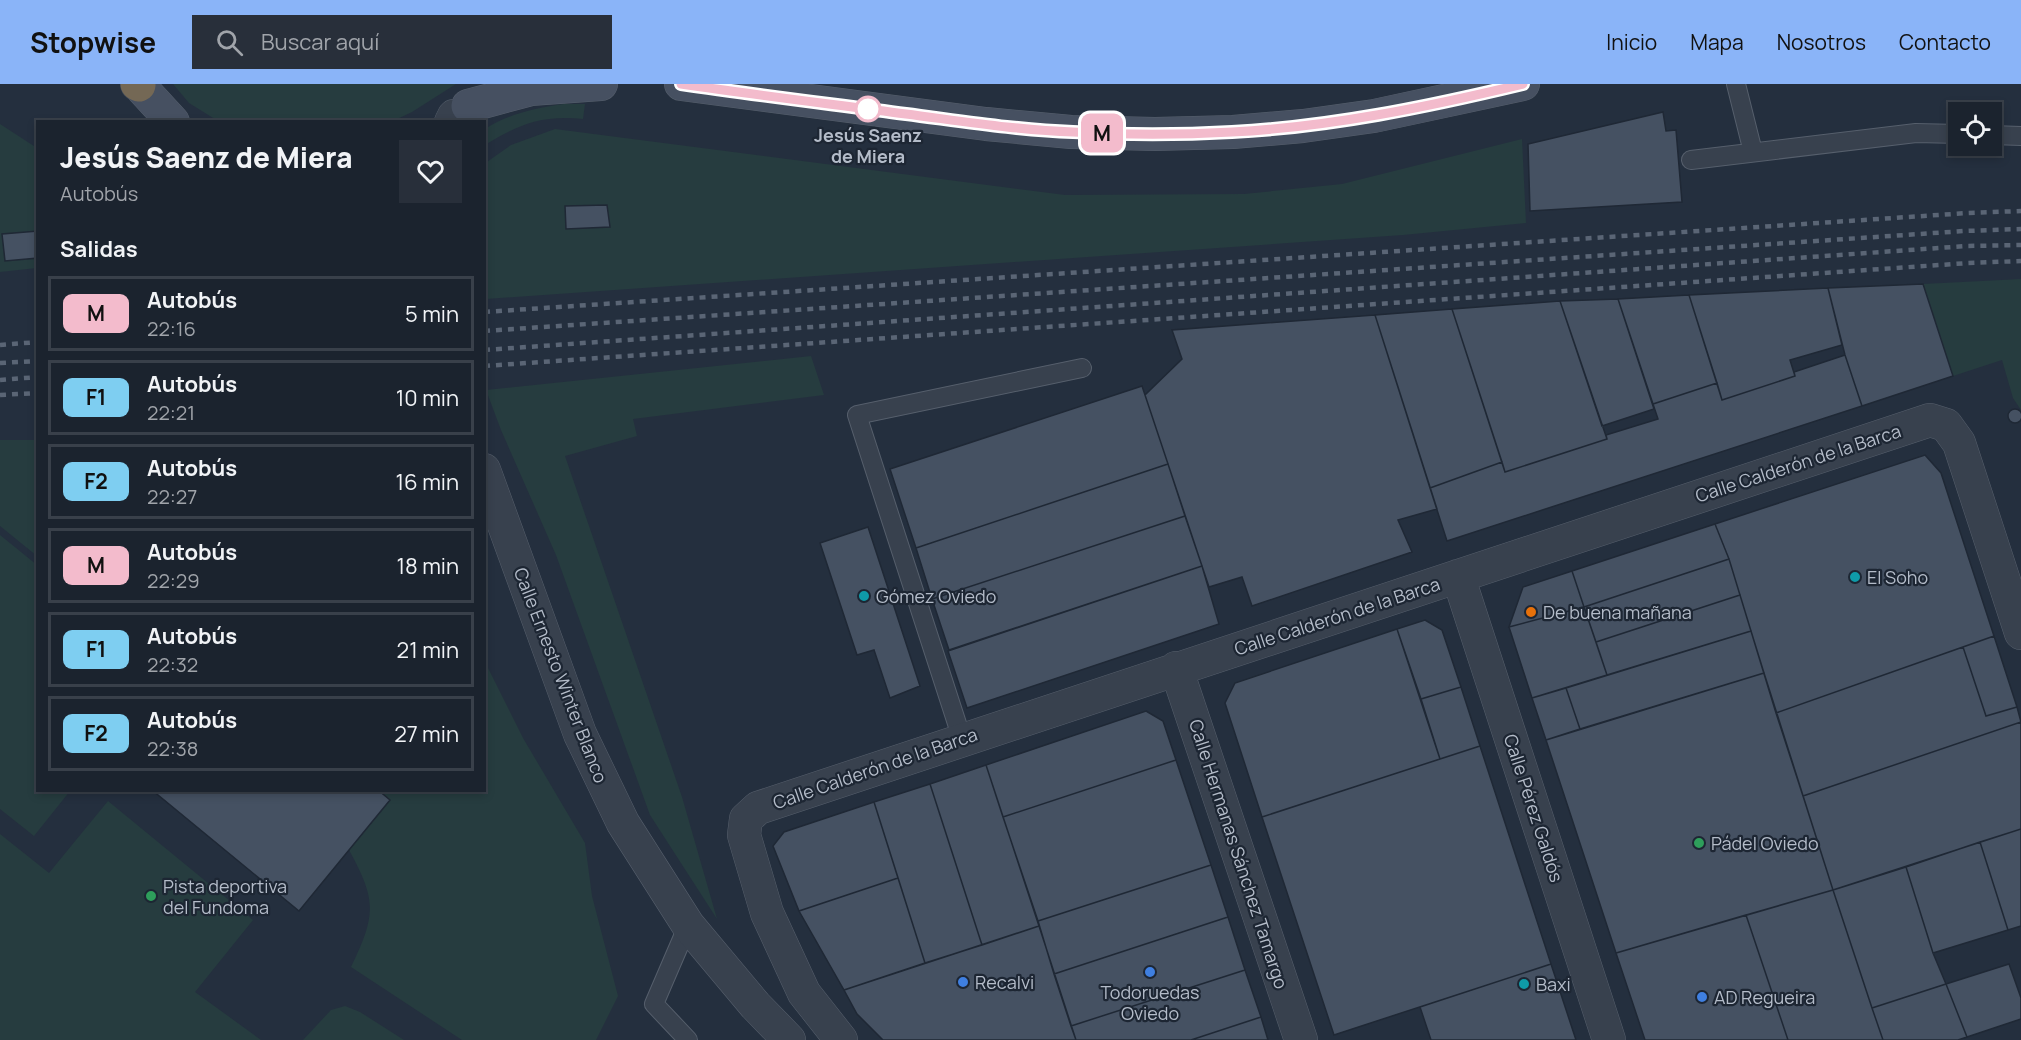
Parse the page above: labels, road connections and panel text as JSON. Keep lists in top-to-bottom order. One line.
{"streets":{"street":["Calle Calderón de la Barca","Calle Ernesto Winter Blanco","Calle Pérez Galdós","Calle Hermanas Sánchez Tamargo"]},"crossings":[["Calle Calderón de la Barca","Calle Pérez Galdós"],["Calle Calderón de la Barca","Calle Hermanas Sánchez Tamargo"]],"places":["Jesús Saenz de Miera","El Soho","Gómez Oviedo","De buena mañana","Pádel Oviedo","Pista deportiva del Fundoma","Todoruedas Oviedo","Recalvi","Baxi","AD Regueira"],"lines":["bus line M"],"page":{"header":"Stopwise","search":"Buscar aquí","nav":["Inicio","Mapa","Nosotros","Contacto"],"on_map":"M","heading":[["Jesús Saenz de Miera","Autobús"],"Salidas"],"list":[{"mark":"M","name":"Autobús","note":"22:16","value":"5 min"},{"mark":"F1","name":"Autobús","note":"22:21","value":"10 min"},{"mark":"F2","name":"Autobús","note":"22:27","value":"16 min"},{"mark":"M","name":"Autobús","note":"22:29","value":"18 min"},{"mark":"F1","name":"Autobús","note":"22:32","value":"21 min"},{"mark":"F2","name":"Autobús","note":"22:38","value":"27 min"}]}}
